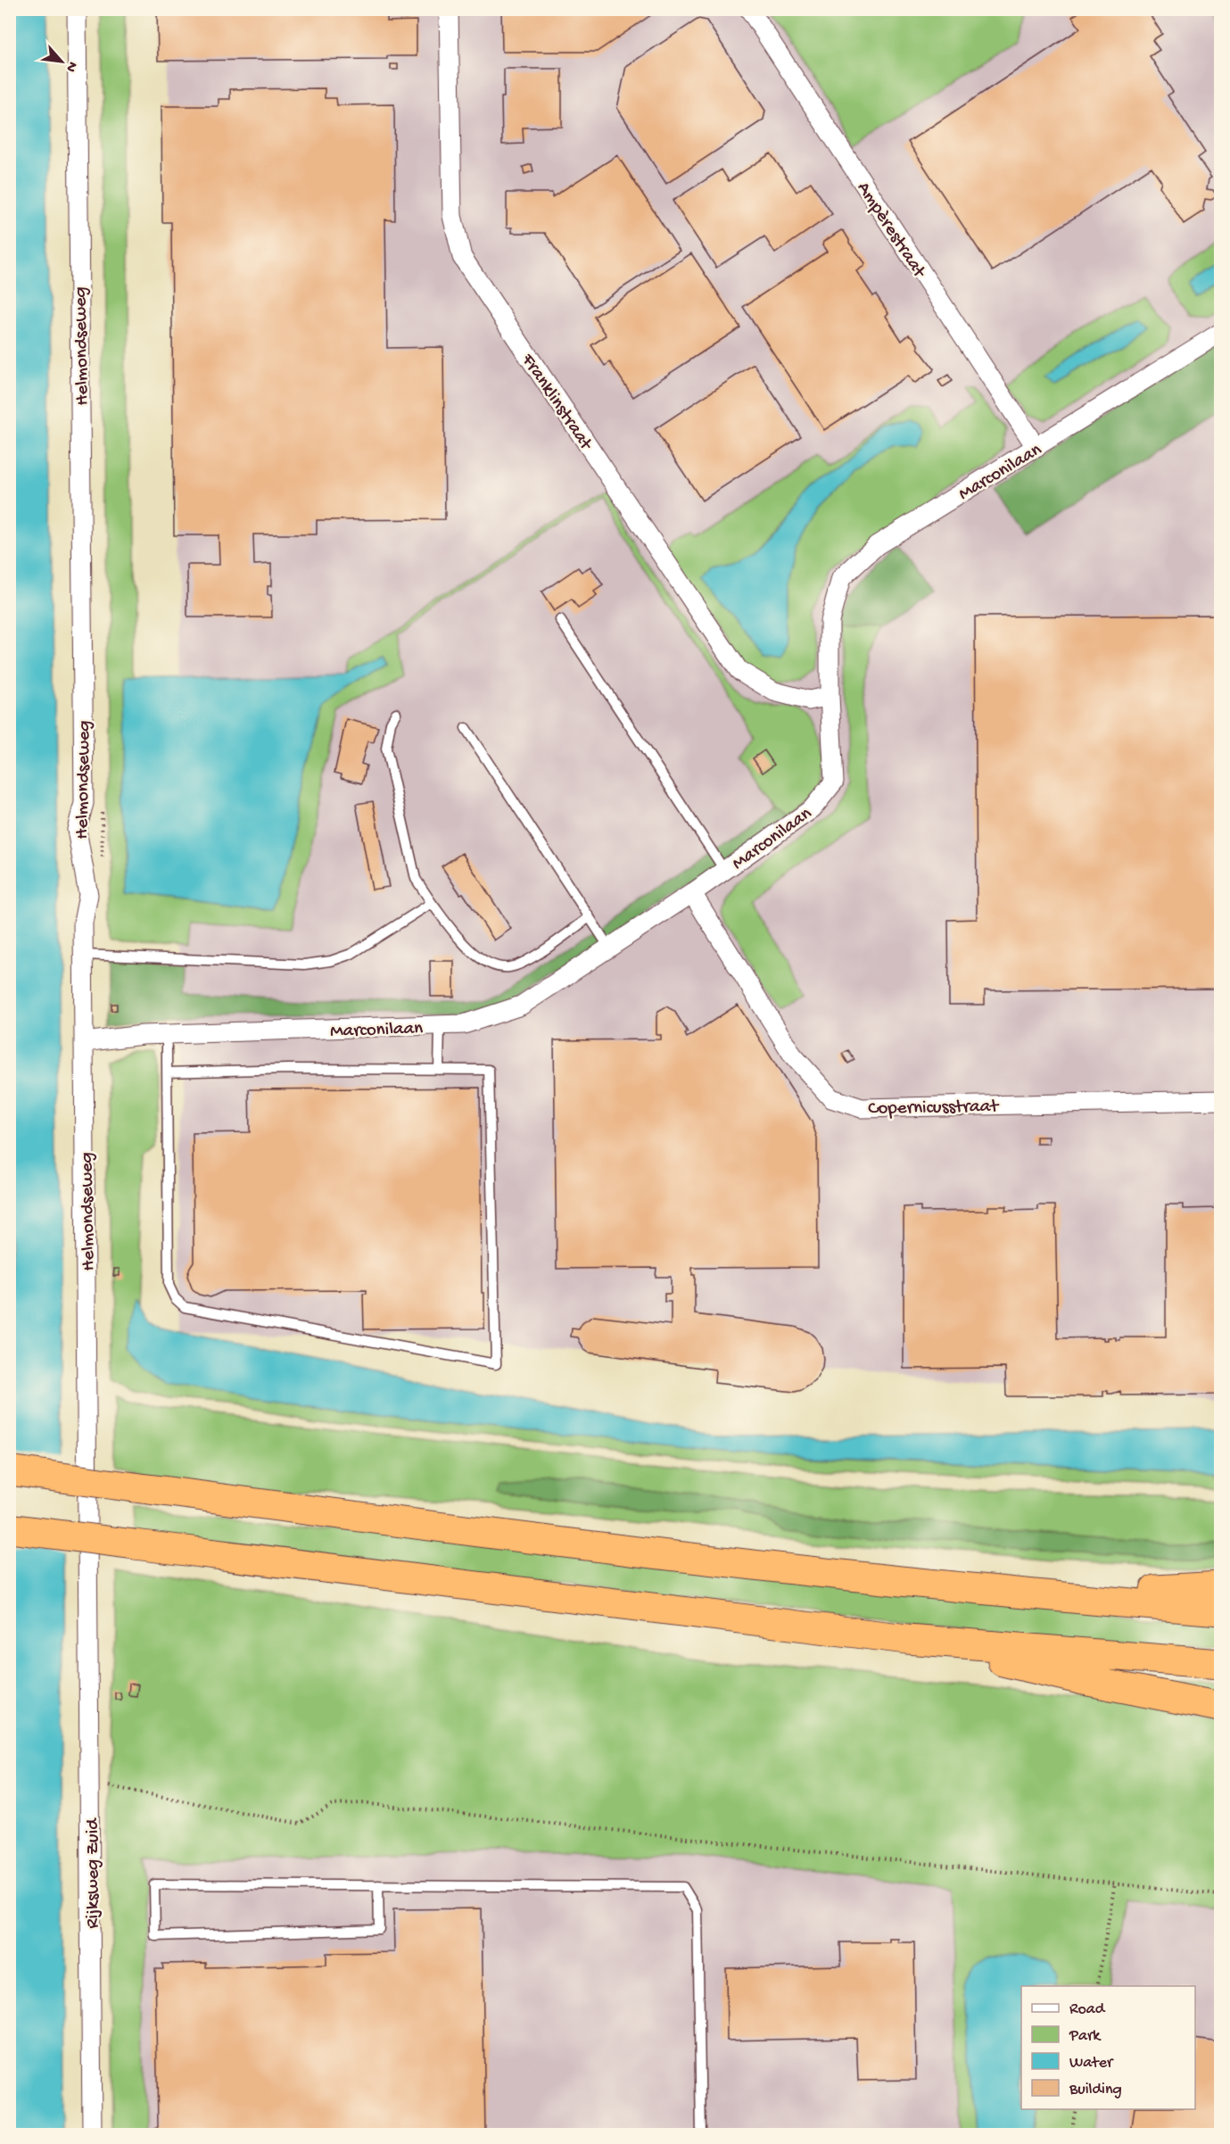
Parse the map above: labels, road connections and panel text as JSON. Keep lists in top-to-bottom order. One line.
{"streets":{"street":["Ampèrestraat","Helmondseweg","Franklinstraat","Marconilaan","Copernicusstraat","Rijksweg Zuid"]},"crossings":[["Ampèrestraat","Marconilaan"],["Helmondseweg","Marconilaan"],["Helmondseweg","Rijksweg Zuid"],["Franklinstraat","Marconilaan"],["Marconilaan","Copernicusstraat"]],"legend":["Road","Park","Water","Building"],"north":"bottom right"}
